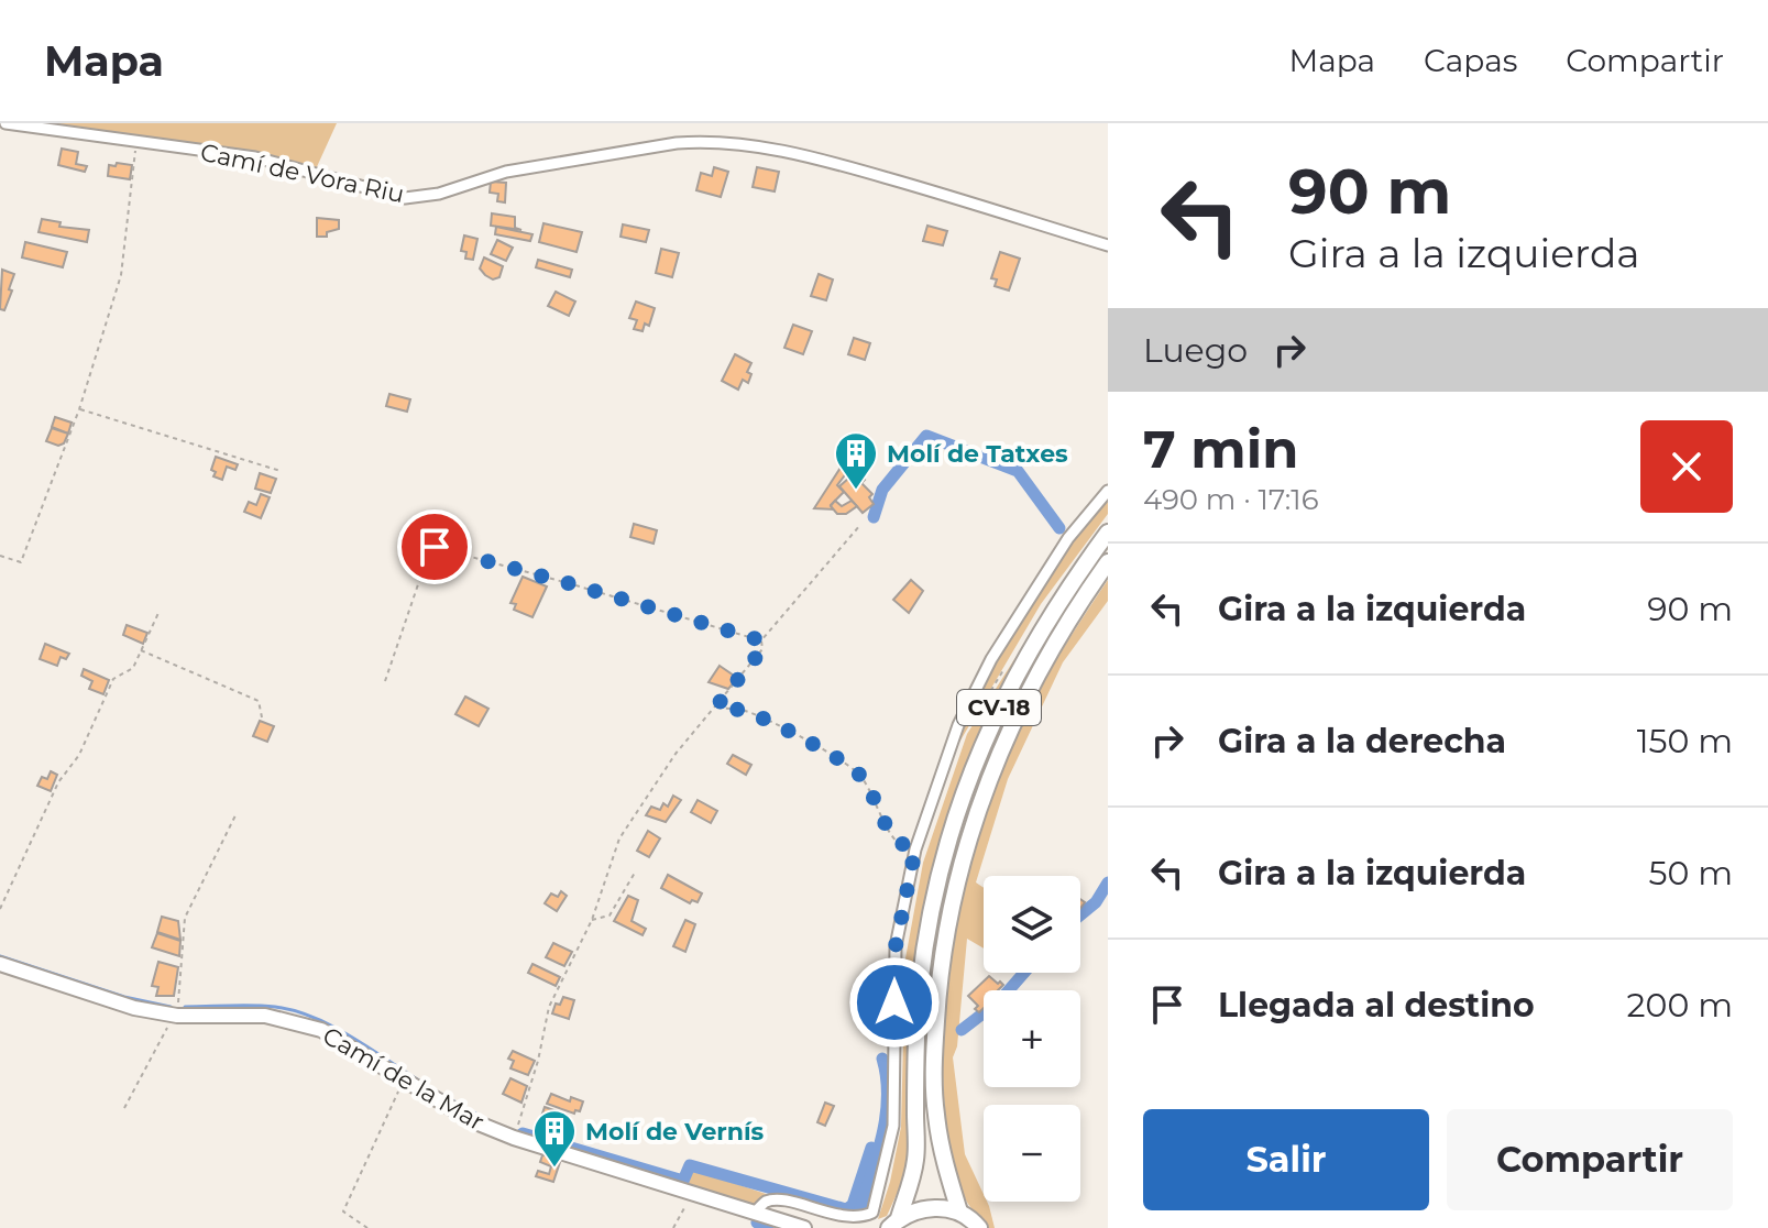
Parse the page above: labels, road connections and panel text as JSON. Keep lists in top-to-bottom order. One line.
{"streets":{"main road":["CV-18"],"street":["Camí de Vora Riu","Camí de la Mar"]},"places":{"building":["Molí de Tatxes","Molí de Vernís"]},"page":{"header":"Mapa","nav":["Mapa","Capas","Compartir"],"turn":["90 m","Gira a la izquierda"],"then":"Luego","heading":["7 min","490 m · 17:16"],"list":[{"name":"Gira a la izquierda","value":"90 m"},{"name":"Gira a la derecha","value":"150 m"},{"name":"Gira a la izquierda","value":"50 m"},{"name":"Llegada al destino","value":"200 m"}],"map_buttons":["+","−"],"buttons":["Salir","Compartir"]}}
